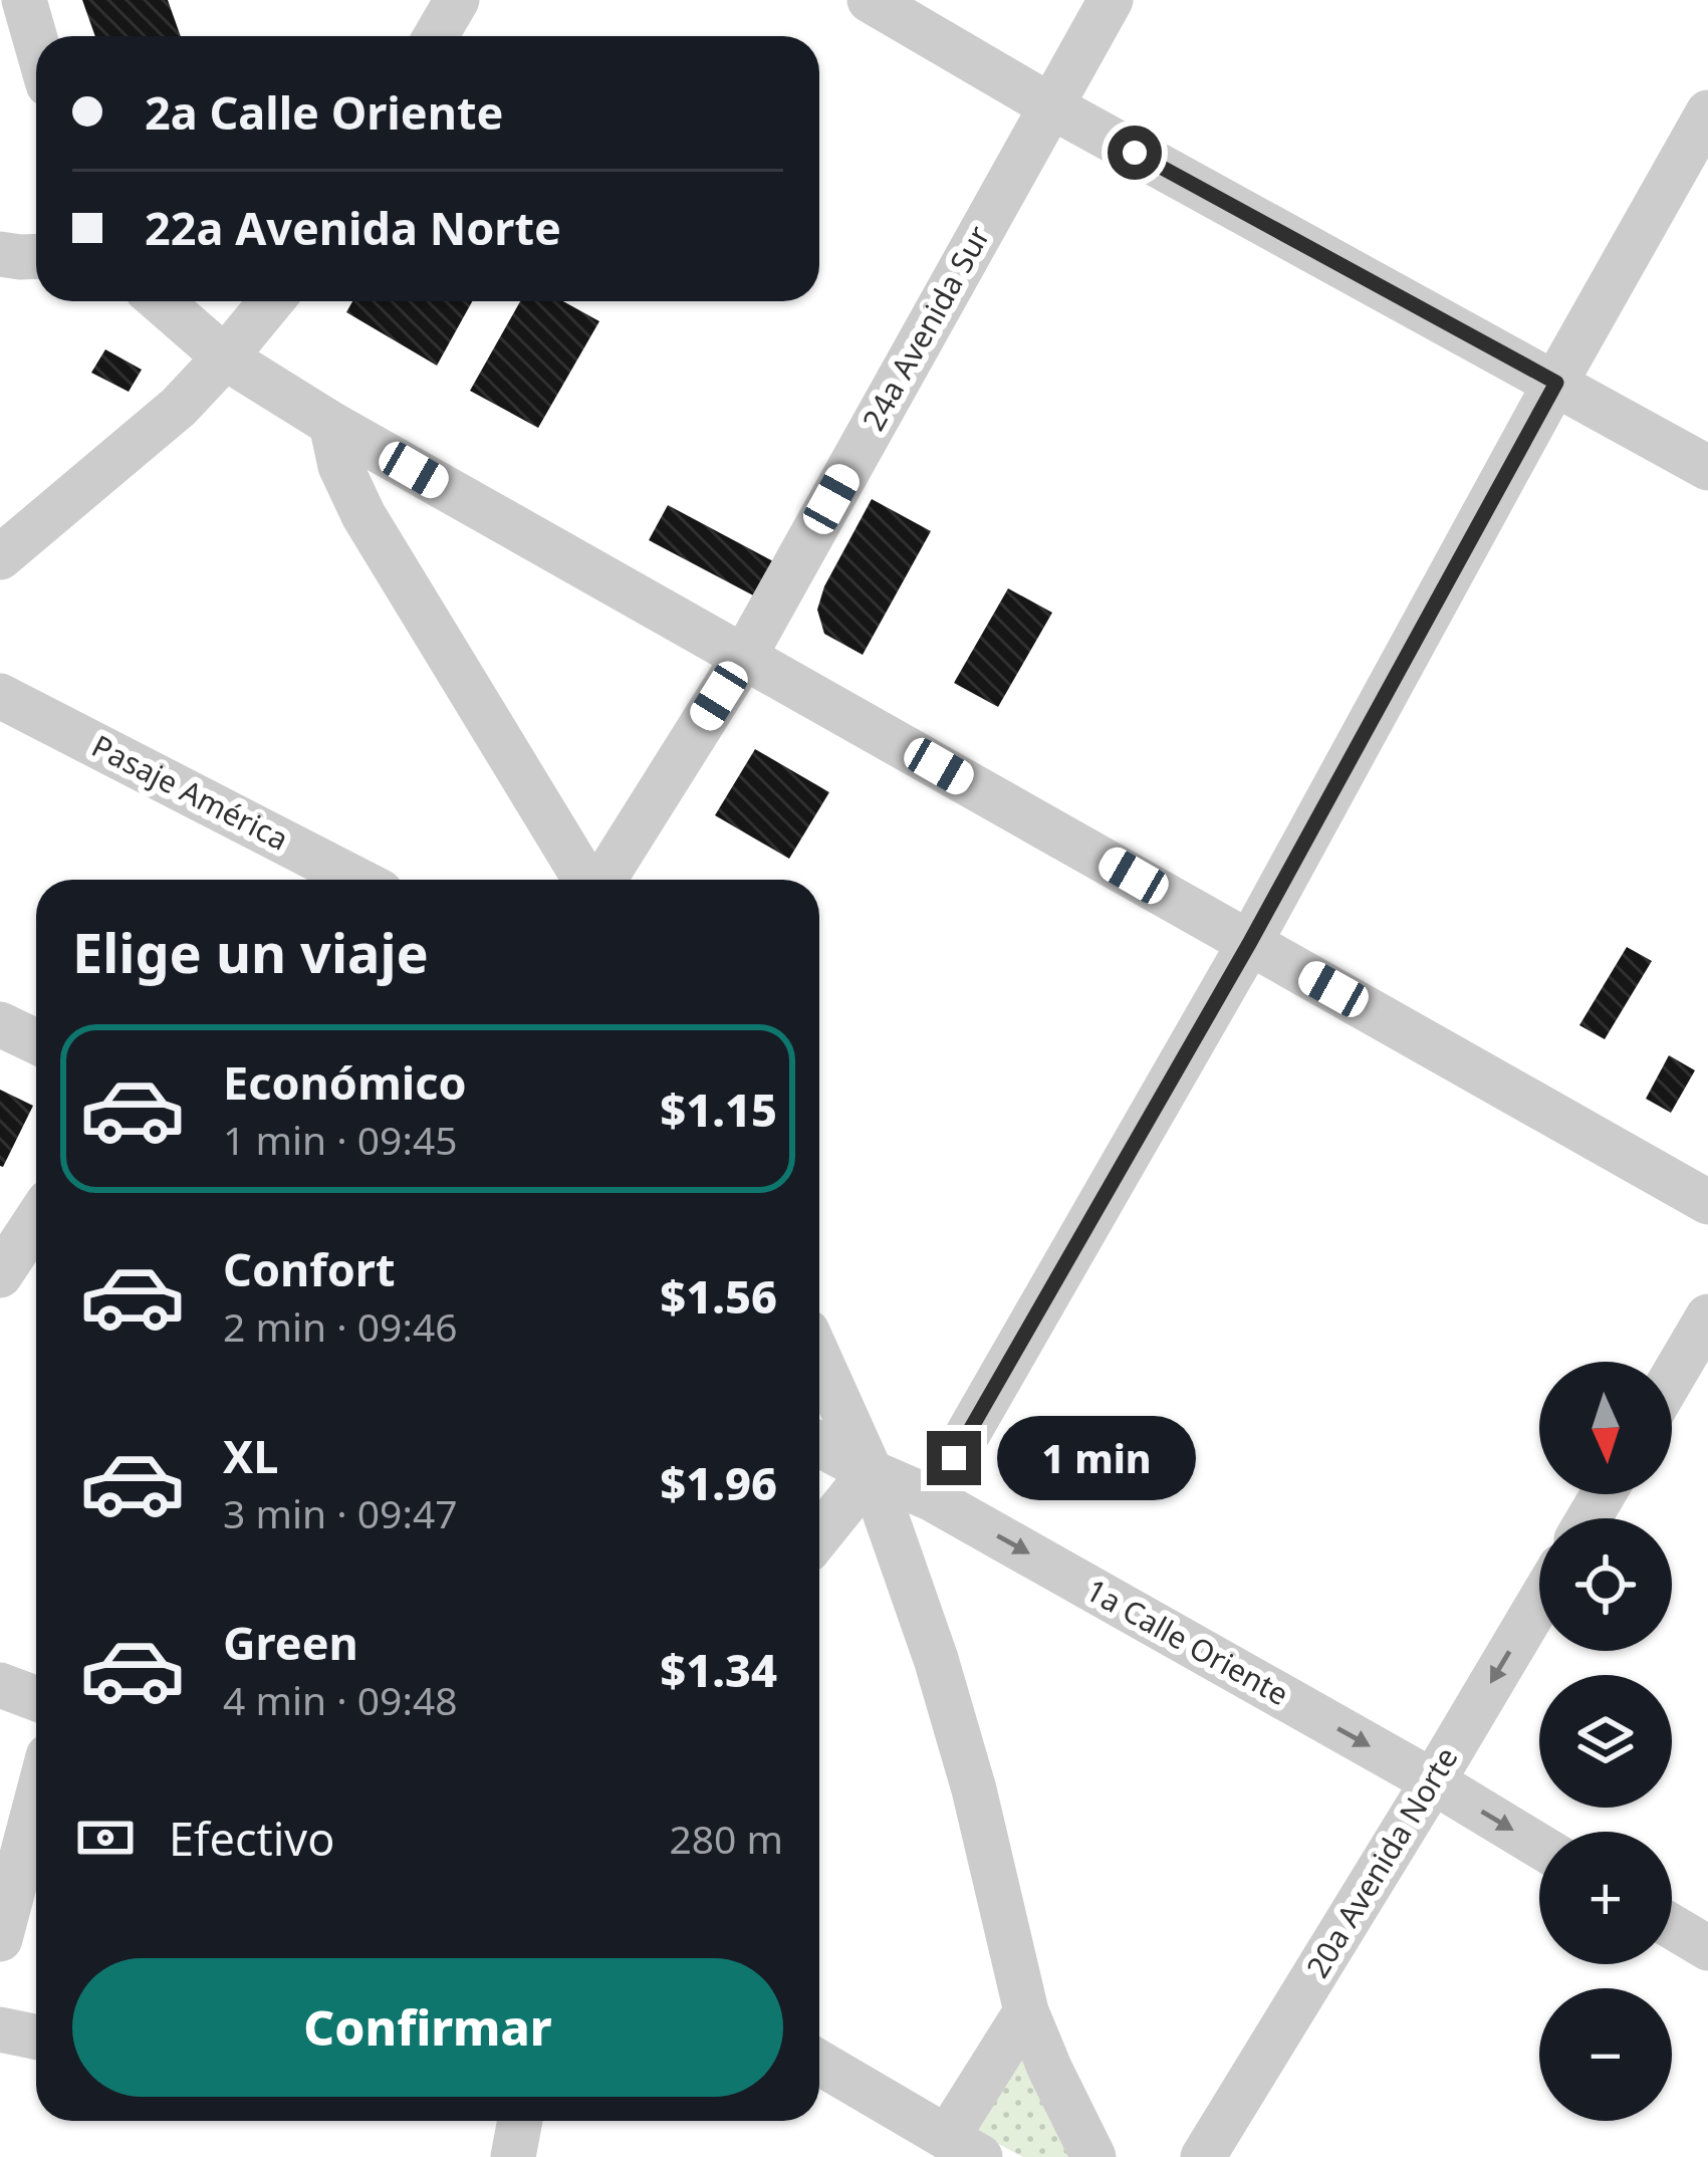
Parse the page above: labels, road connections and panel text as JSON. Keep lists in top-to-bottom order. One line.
{"streets":{"street":["24a Avenida Sur","Pasaje América","1a Calle Oriente","20a Avenida Norte"]},"crossings":[["1a Calle Oriente","20a Avenida Norte"]],"one_way":["1a Calle Oriente"],"north":"bottom","page":{"banner":["2a Calle Oriente","22a Avenida Norte"],"heading":"Elige un viaje","list":[{"name":"Económico","note":"1 min · 09:45","value":"$1.15"},{"name":"Confort","note":"2 min · 09:46","value":"$1.56"},{"name":"XL","note":"3 min · 09:47","value":"$1.96"},{"name":"Green","note":"4 min · 09:48","value":"$1.34"}],"map_buttons":["+","−"],"bubble":"1 min","pay":["Efectivo","280 m"],"buttons":"Confirmar"}}
